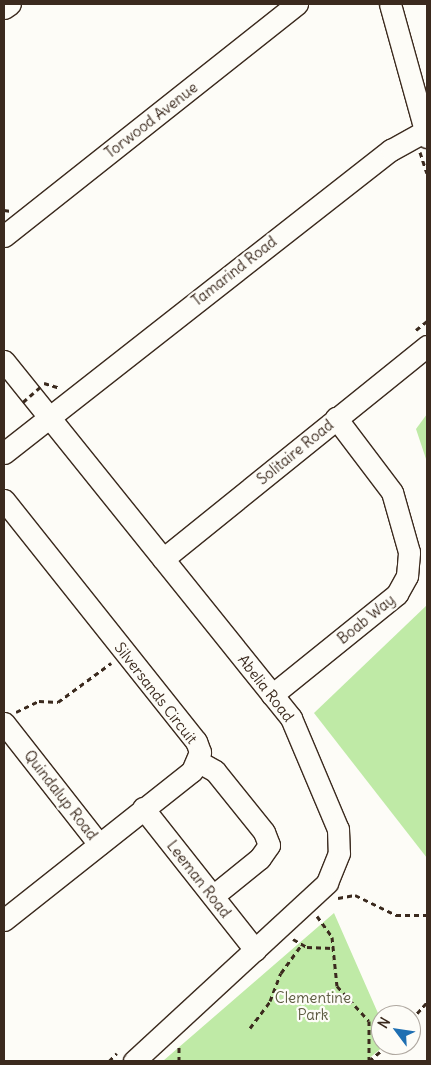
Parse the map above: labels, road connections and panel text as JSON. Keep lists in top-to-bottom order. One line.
{"streets":{"street":["Torwood Avenue","Tamarind Road","Solitaire Road","Boab Way","Abelia Road","Silversands Circuit","Quindalup Road","Leeman Road"]},"crossings":[["Tamarind Road","Abelia Road"],["Solitaire Road","Boab Way"],["Solitaire Road","Abelia Road"],["Boab Way","Abelia Road"],["Abelia Road","Leeman Road"],["Silversands Circuit","Quindalup Road"],["Silversands Circuit","Leeman Road"]],"parks":["Clementine Park"],"north":"top left"}
